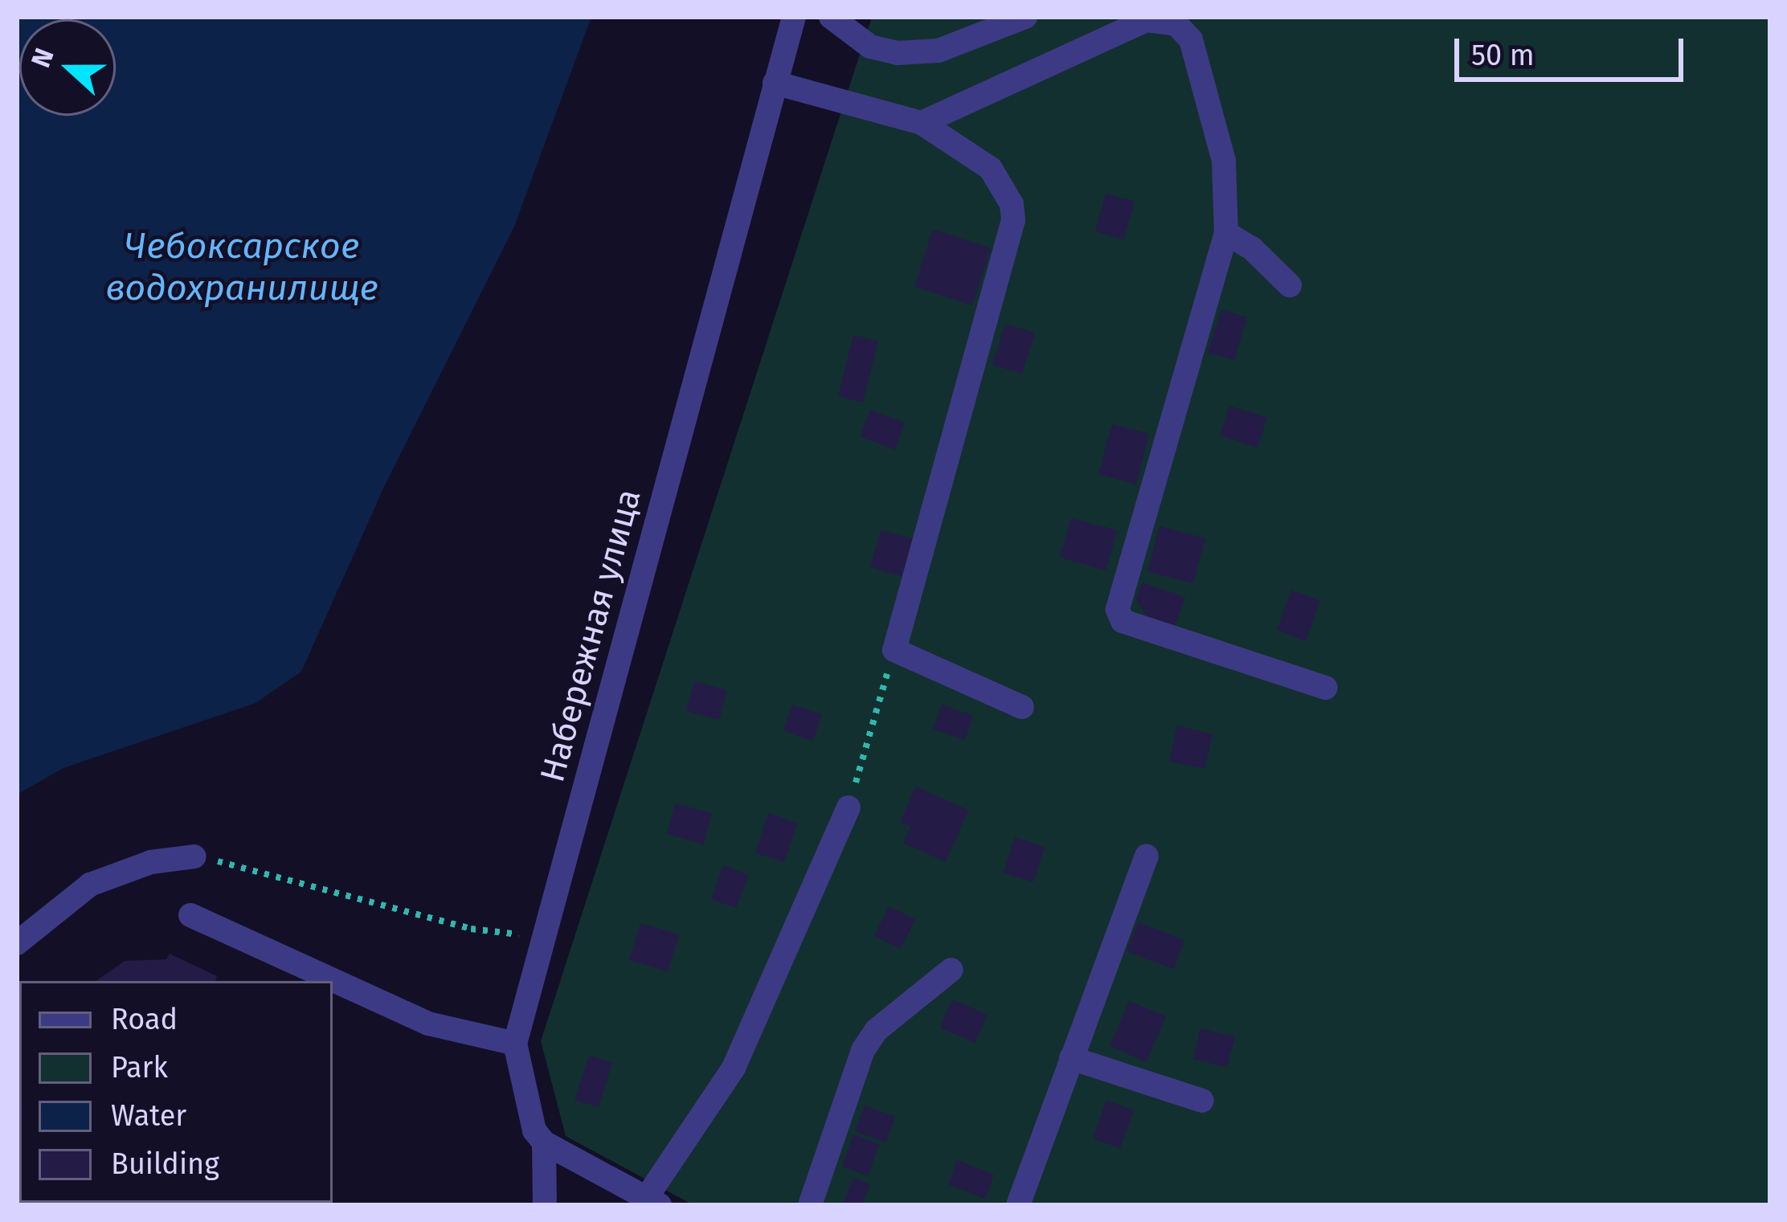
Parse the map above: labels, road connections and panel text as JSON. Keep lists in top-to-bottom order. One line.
{"streets":{"street":["Набережная улица"]},"water":["Чебоксарское водохранилище"],"legend":["Road","Park","Water","Building"],"scale_bar":"50 m","north":"left"}
